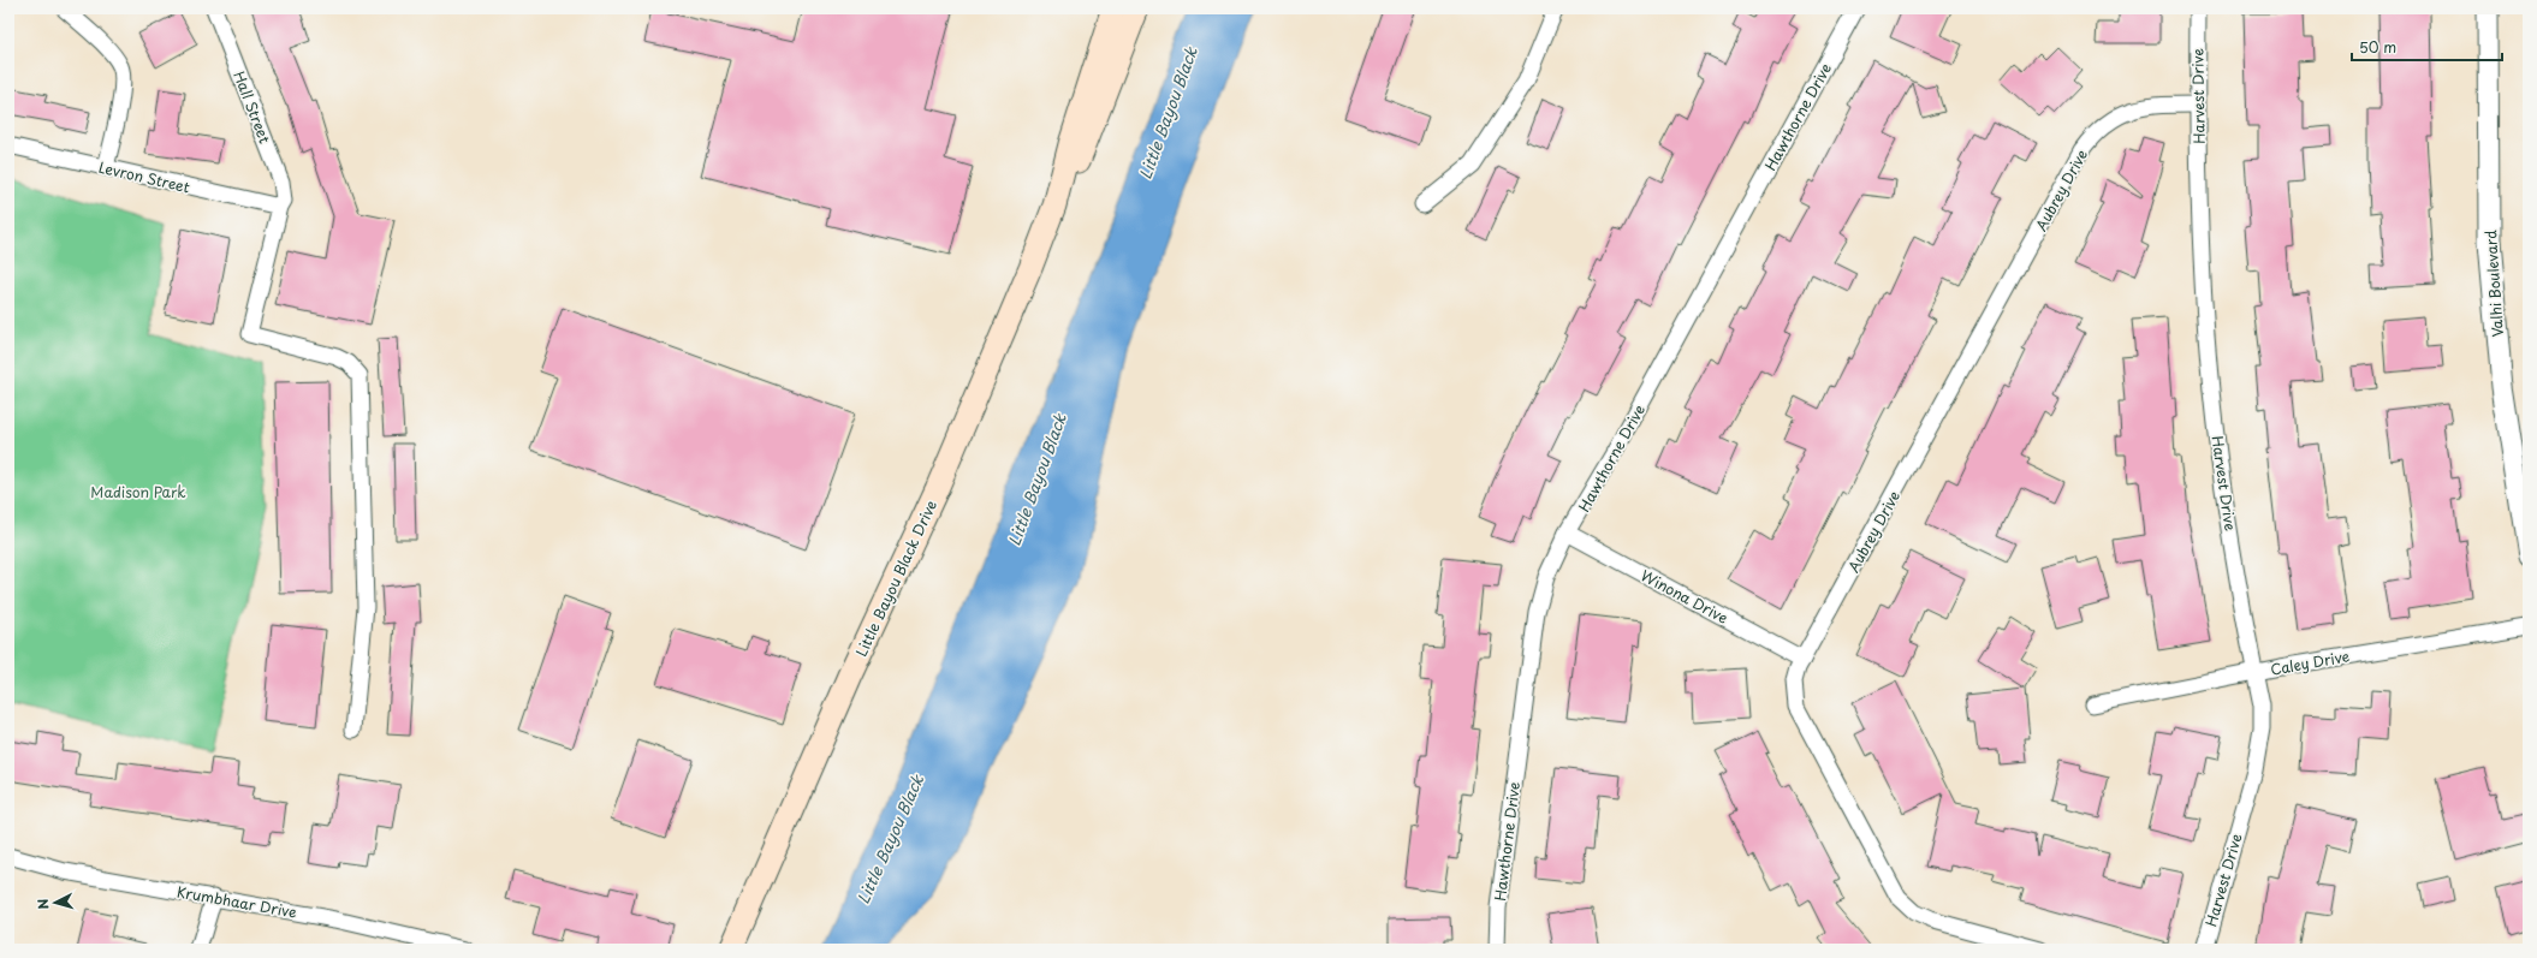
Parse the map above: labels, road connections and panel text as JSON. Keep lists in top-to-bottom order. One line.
{"streets":{"main road":["Little Bayou Black Drive"],"street":["Harvest Drive","Hall Street","Hawthorne Drive","Levron Street","Aubrey Drive","Valhi Boulevard","Winona Drive","Caley Drive","Krumbhaar Drive"]},"crossings":[["Harvest Drive","Aubrey Drive"],["Harvest Drive","Caley Drive"],["Hall Street","Levron Street"],["Hawthorne Drive","Winona Drive"],["Aubrey Drive","Winona Drive"]],"water":["Little Bayou Black"],"parks":["Madison Park"],"scale_bar":"50 m","north":"left"}
